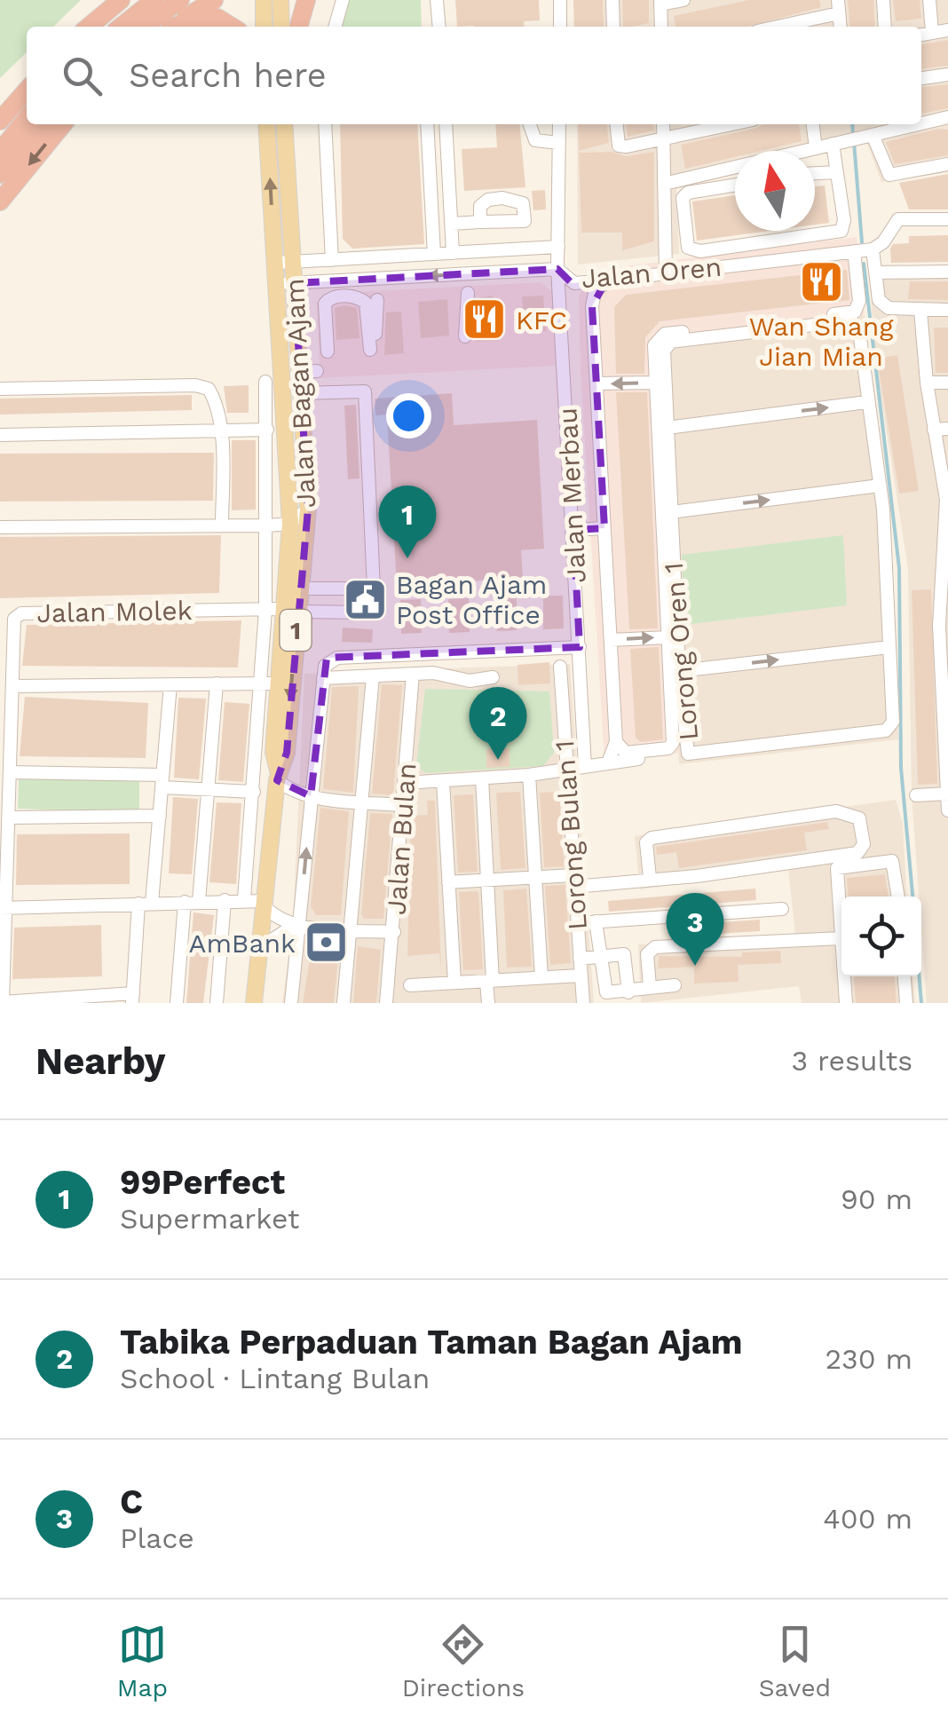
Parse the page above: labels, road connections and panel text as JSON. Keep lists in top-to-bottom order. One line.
{"streets":{"main road":["Jalan Bagan Ajam","1"],"street":["Jalan Oren","Jalan Merbau","Jalan Molek","Lorong Oren 1","Lorong Bulan 1","Jalan Bulan"]},"crossings":[["Jalan Oren","Jalan Bagan Ajam"],["Jalan Oren","Jalan Merbau"],["Jalan Bagan Ajam","Jalan Molek"]],"places":{"restaurant":["Wan Shang Jian Mian","KFC"],"public building":["Bagan Ajam Post Office"],"bank":["AmBank"]},"north":"top","page":{"search":"Search here","pins":["1","2","3"],"heading":["Nearby","3 results"],"list":[{"mark":"1","name":"99Perfect","note":"Supermarket","value":"90 m"},{"mark":"2","name":"Tabika Perpaduan Taman Bagan Ajam","note":"School · Lintang Bulan","value":"230 m"},{"mark":"3","name":"C","note":"Place","value":"400 m"}],"nav":["Map","Directions","Saved"]}}
